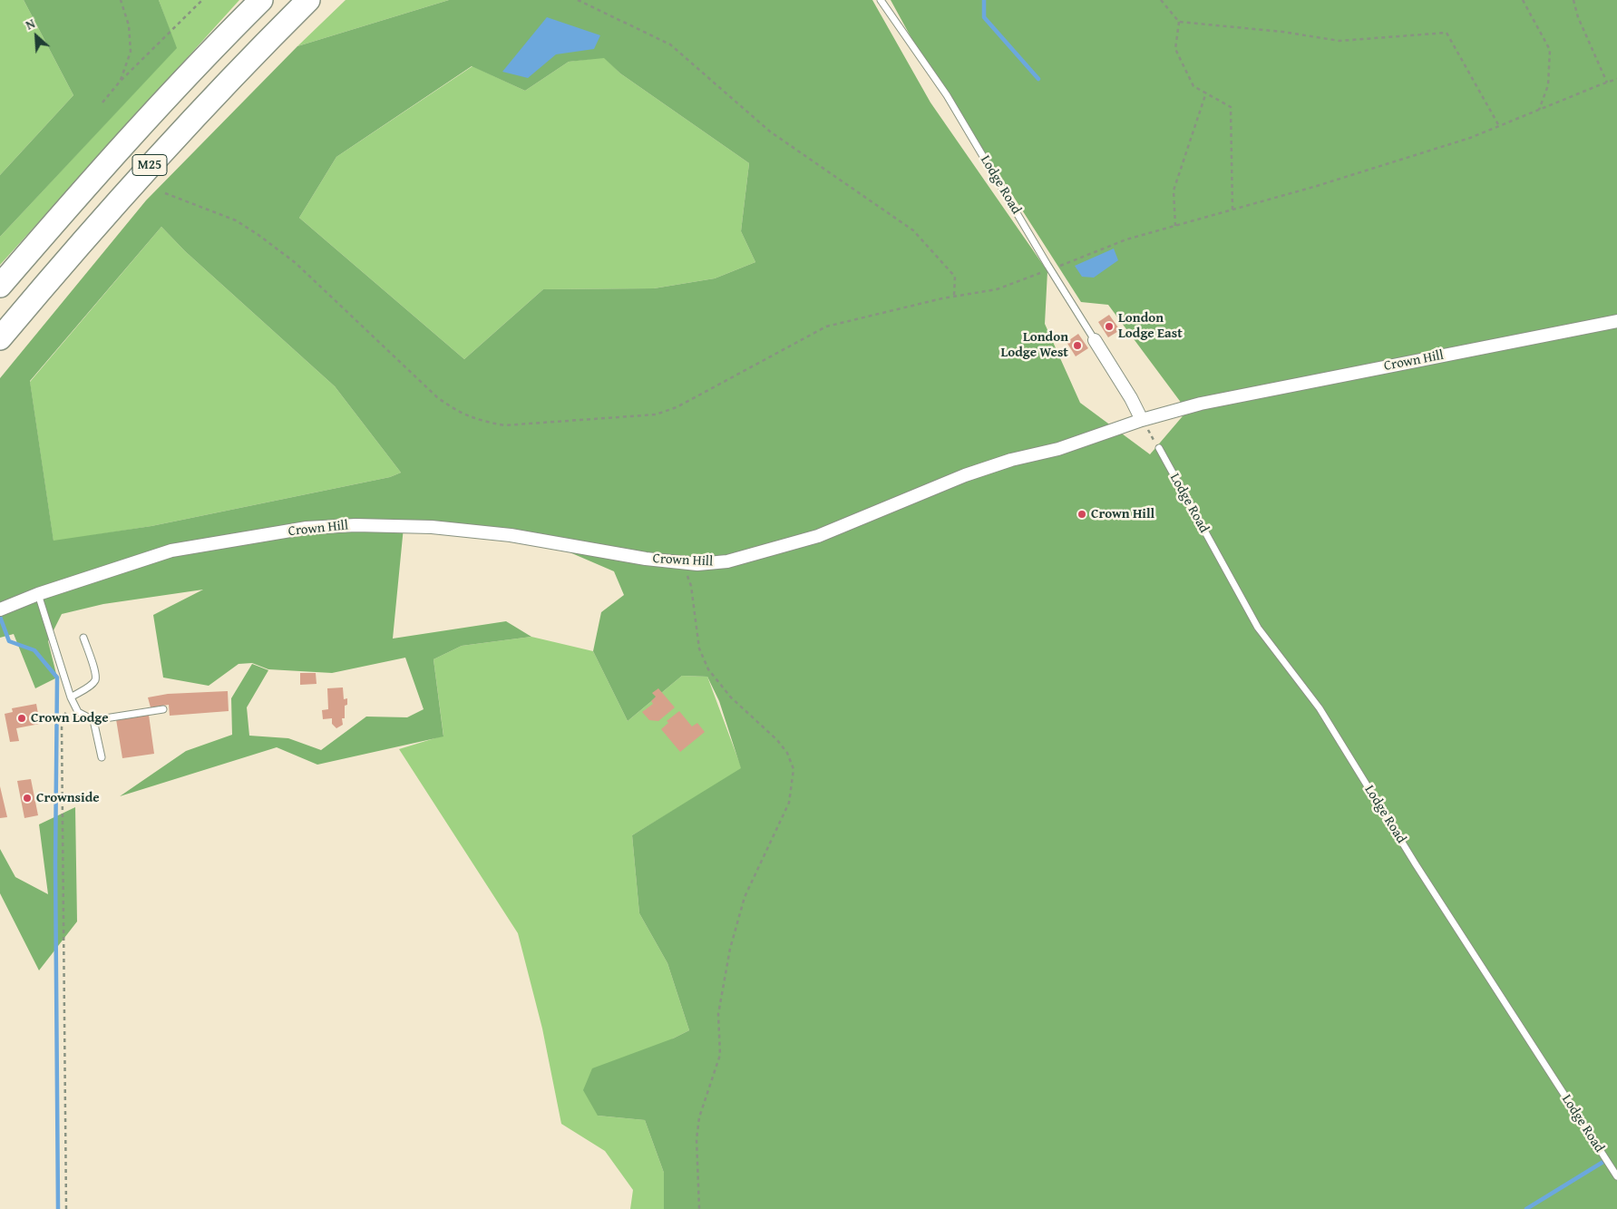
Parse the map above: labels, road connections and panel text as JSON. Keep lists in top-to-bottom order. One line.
{"streets":{"highway":["M25"],"street":["Lodge Road","Crown Hill"]},"crossings":[["Lodge Road","Crown Hill"]],"places":["London Lodge East","London Lodge West","Crown Hill","Crown Lodge","Crownside"],"north":"top left"}
